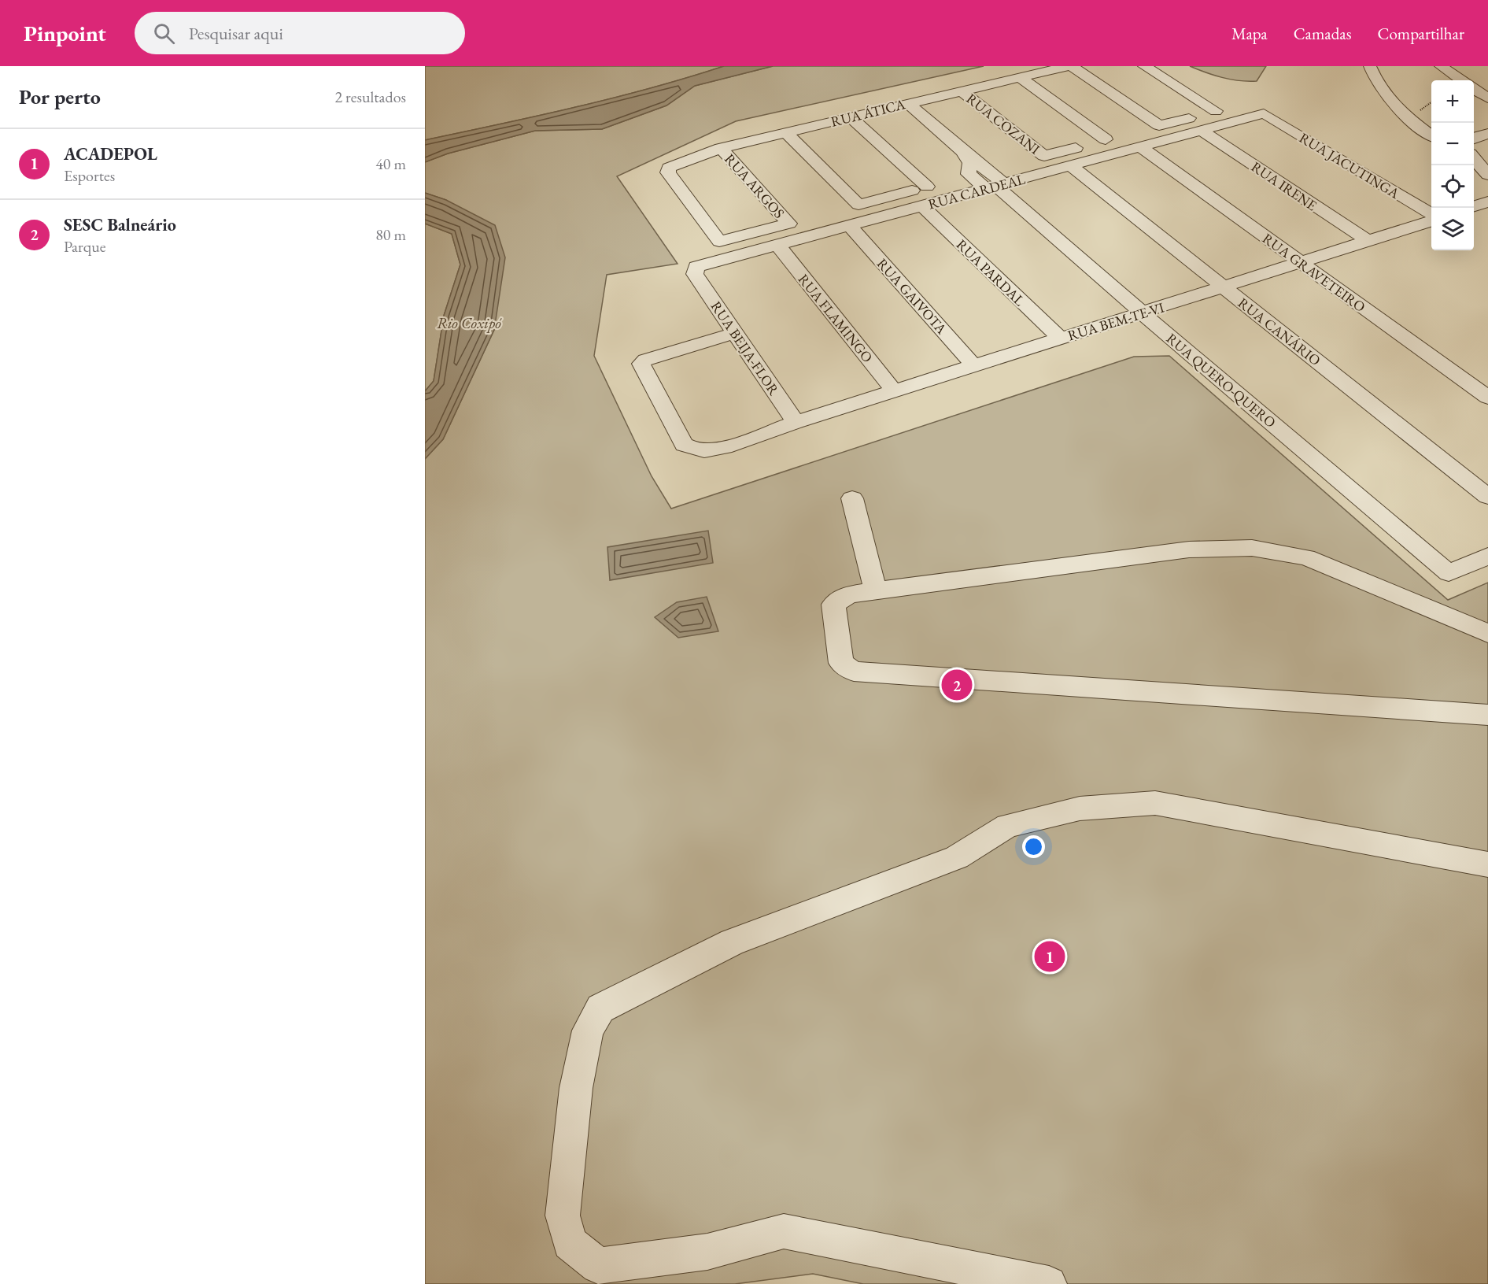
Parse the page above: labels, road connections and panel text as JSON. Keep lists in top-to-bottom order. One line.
{"streets":{"street":["RUA ÁTICA","RUA COZANI","RUA JACUTINGA","RUA ARGOS","RUA IRENE","RUA CARDEAL","RUA PARDAL","RUA GRAVETEIRO","RUA GAIVOTA","RUA FLAMINGO","RUA BEM-TE-VI","RUA CANÁRIO","RUA BEIJA-FLOR","RUA QUERO-QUERO"]},"crossings":[["RUA ÁTICA","RUA COZANI"],["RUA ÁTICA","RUA ARGOS"],["RUA JACUTINGA","RUA CARDEAL"],["RUA IRENE","RUA CARDEAL"],["RUA IRENE","RUA BEM-TE-VI"],["RUA CARDEAL","RUA PARDAL"],["RUA CARDEAL","RUA GRAVETEIRO"],["RUA CARDEAL","RUA GAIVOTA"],["RUA CARDEAL","RUA FLAMINGO"],["RUA CARDEAL","RUA CANÁRIO"],["RUA CARDEAL","RUA BEIJA-FLOR"],["RUA CARDEAL","RUA QUERO-QUERO"],["RUA PARDAL","RUA BEM-TE-VI"],["RUA GRAVETEIRO","RUA BEM-TE-VI"],["RUA GAIVOTA","RUA BEM-TE-VI"],["RUA FLAMINGO","RUA BEM-TE-VI"],["RUA BEM-TE-VI","RUA CANÁRIO"],["RUA BEM-TE-VI","RUA BEIJA-FLOR"],["RUA BEM-TE-VI","RUA QUERO-QUERO"]],"water":["Rio Coxipó"],"page":{"header":"Pinpoint","search":"Pesquisar aqui","nav":["Mapa","Camadas","Compartilhar"],"heading":["Por perto","2 resultados"],"map_buttons":["+","−"],"list":[{"mark":"1","name":"ACADEPOL","note":"Esportes","value":"40 m"},{"mark":"2","name":"SESC Balneário","note":"Parque","value":"80 m"}],"pins":["2","1"]}}
